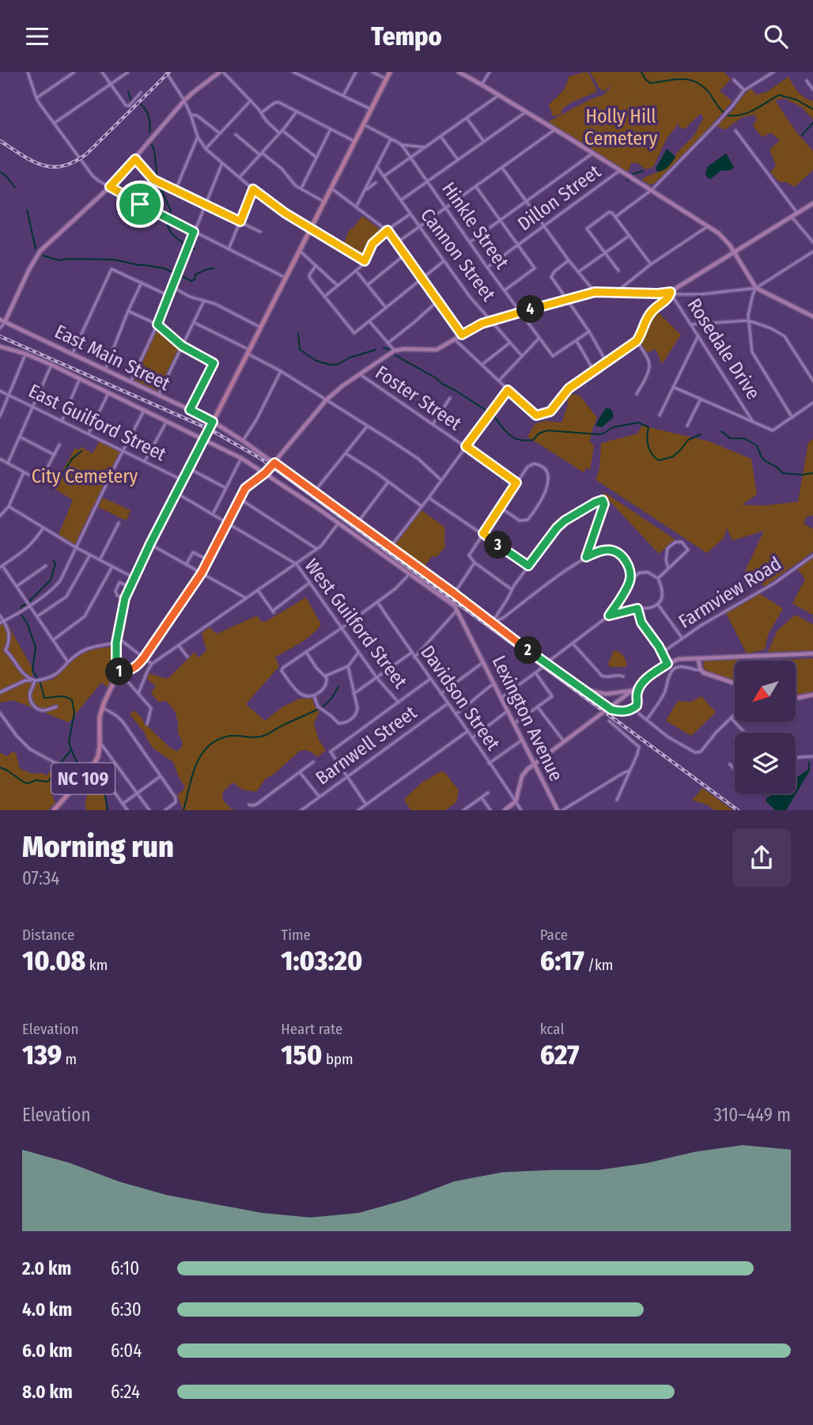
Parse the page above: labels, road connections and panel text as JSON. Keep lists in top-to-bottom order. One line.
{"streets":{"main road":["NC 109"],"street":["Dillon Street","Hinkle Street","Cannon Street","Rosedale Drive","East Main Street","Foster Street","East Guilford Street","Farmview Road","West Guilford Street","Davidson Street","Lexington Avenue","Barnwell Street"]},"crossings":[["Dillon Street","Hinkle Street"],["Hinkle Street","NC 109"],["East Main Street","Lexington Avenue"],["East Main Street","NC 109"],["East Guilford Street","NC 109"],["West Guilford Street","NC 109"],["Davidson Street","Barnwell Street"]],"parks":["Holly Hill Cemetery","City Cemetery"],"north":"bottom left","page":{"header":"Tempo","pins":["4","3","2","1"],"heading":["Morning run","07:34"],"stats":[["Distance","10.08 km"],["Time","1:03:20"],["Pace","6:17 /km"],["Elevation","139 m"],["Heart rate","150 bpm"],["kcal","627"]],"chart":["Elevation","310–449 m"],"list":[{"name":"2.0 km","note":"6:10"},{"name":"4.0 km","note":"6:30"},{"name":"6.0 km","note":"6:04"},{"name":"8.0 km","note":"6:24"}]}}
